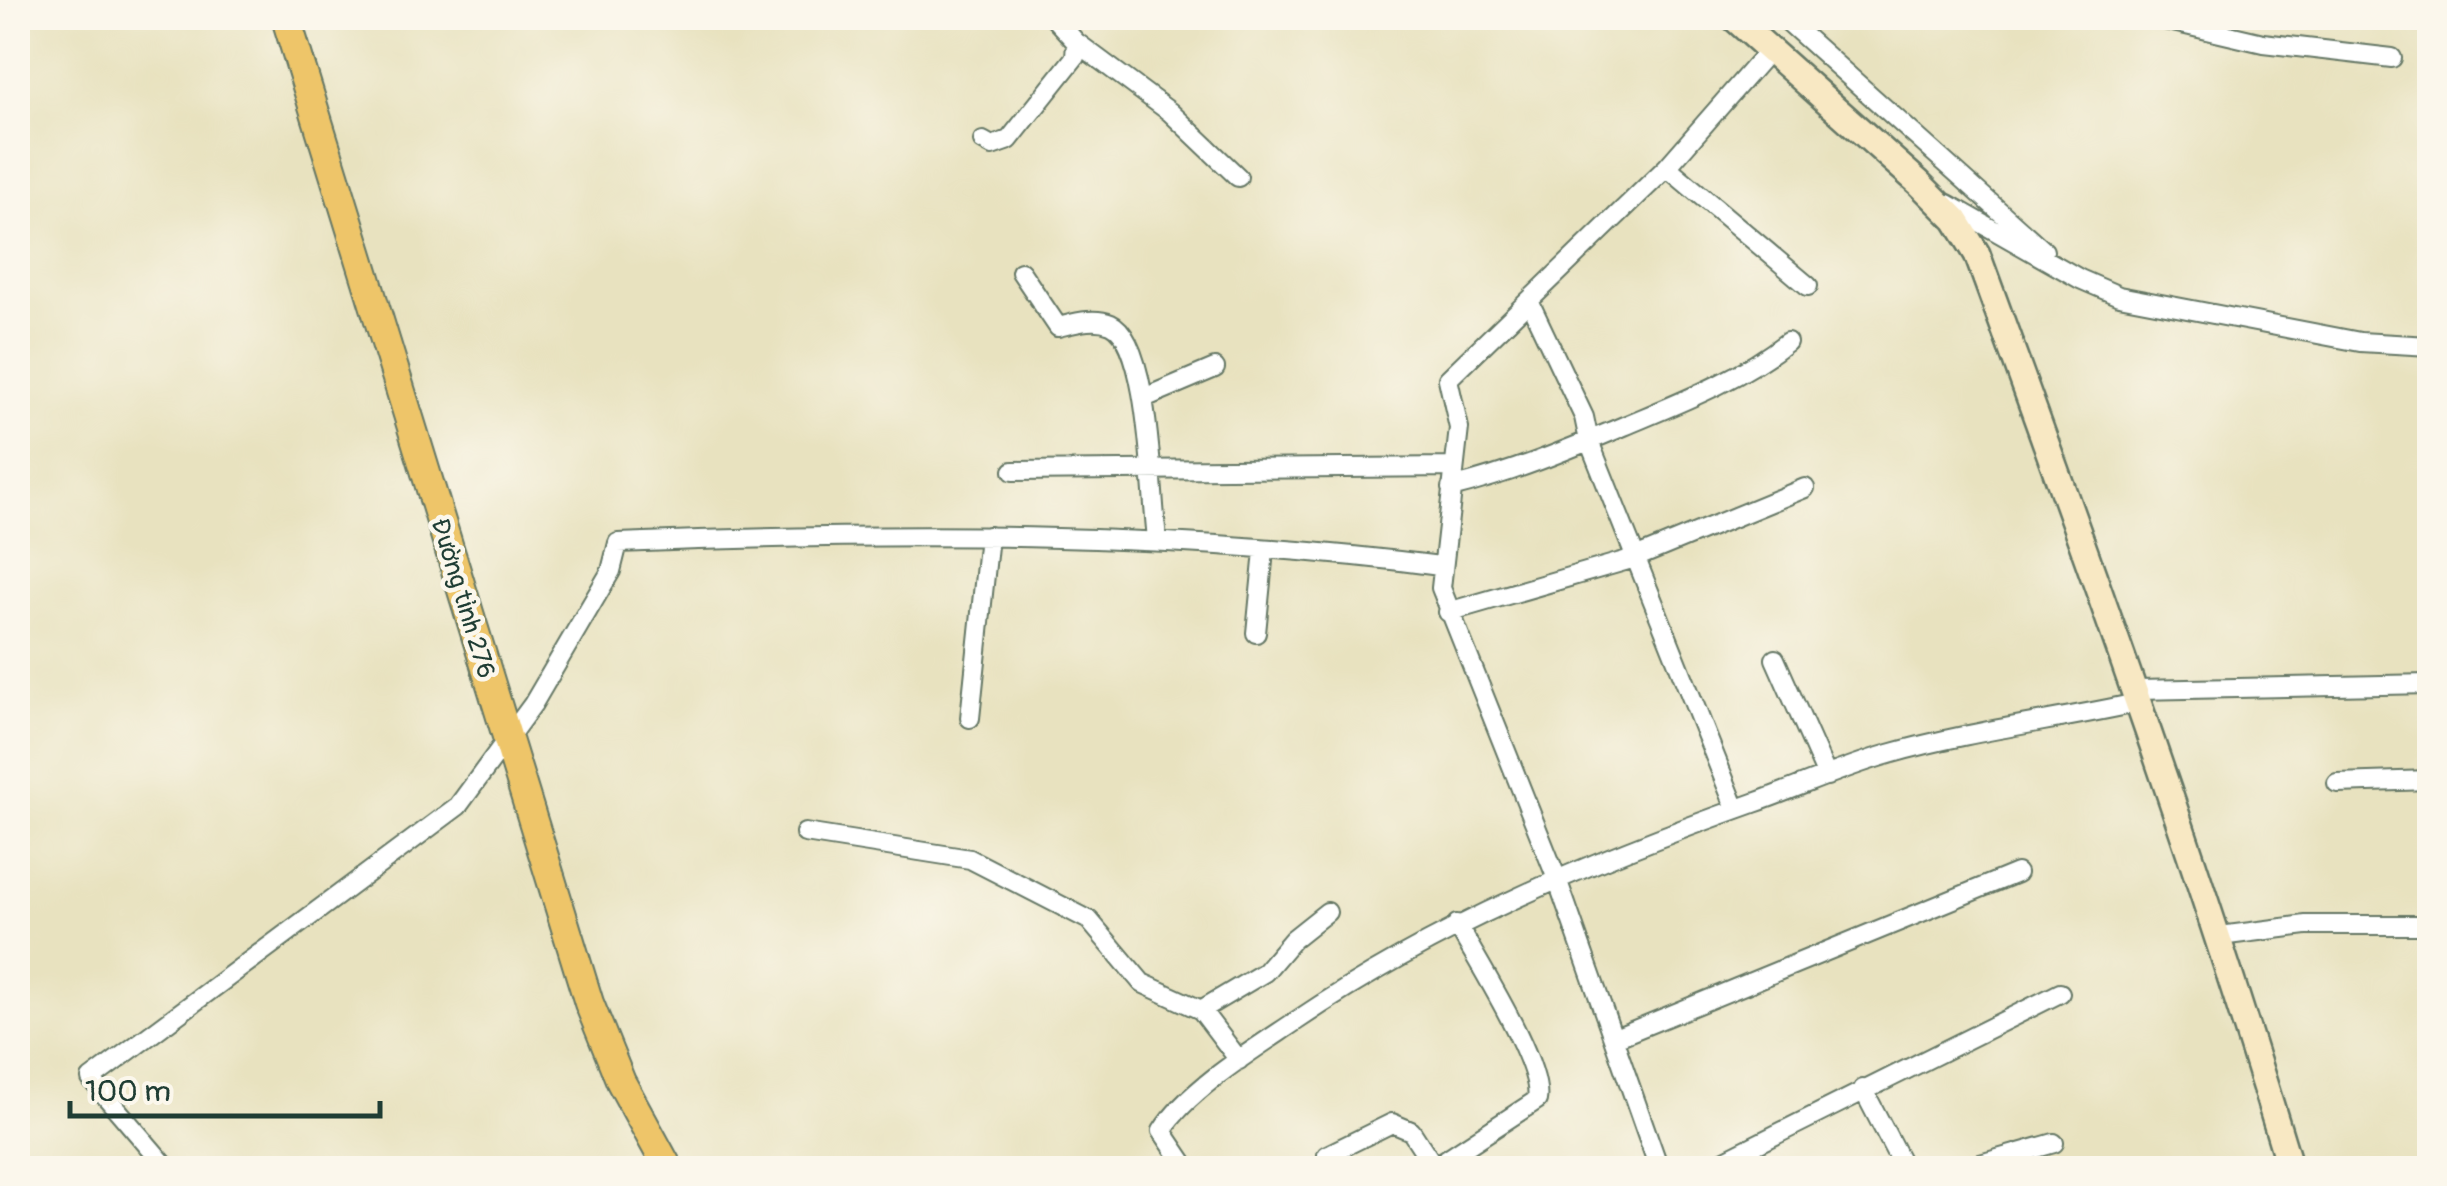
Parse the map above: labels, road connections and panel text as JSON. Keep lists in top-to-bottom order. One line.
{"streets":{"main road":["Đường tỉnh 276"]},"scale_bar":"100 m"}
